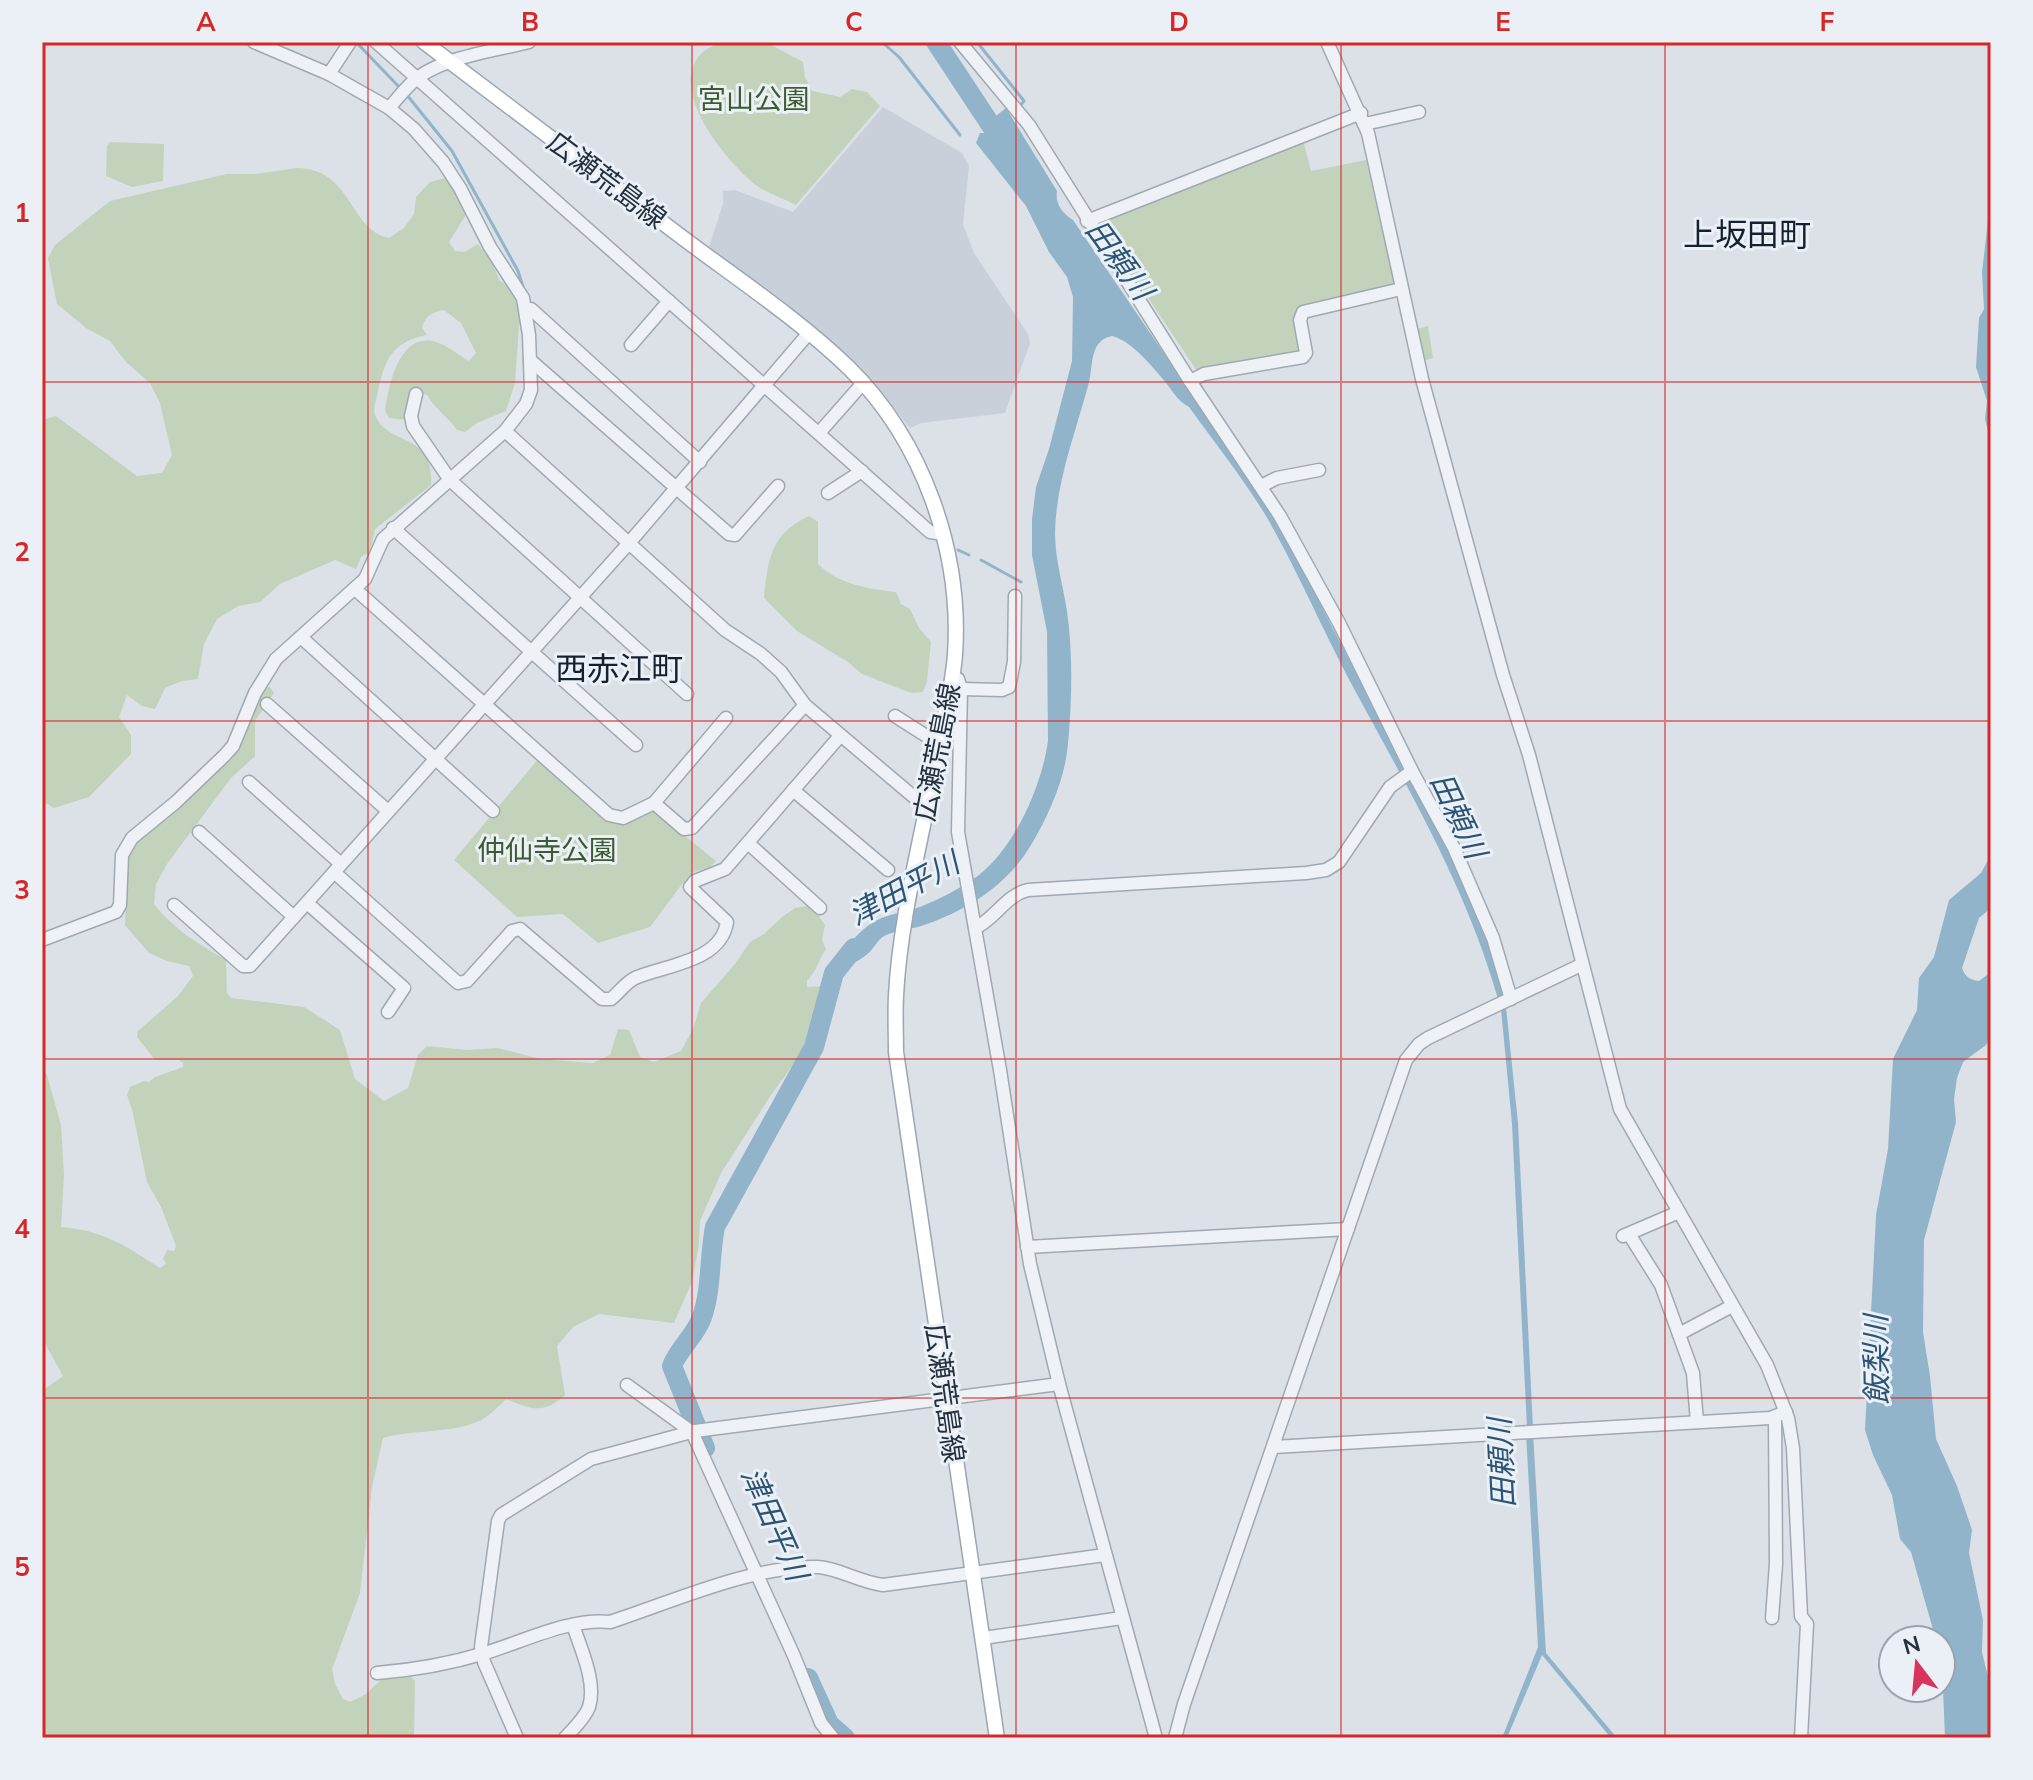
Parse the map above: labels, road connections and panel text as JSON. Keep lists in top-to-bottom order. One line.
{"streets":{"main road":["広瀬荒島線"]},"districts":["上坂田町","西赤江町"],"water":["田頼川","津田平川","飯梨川"],"parks":["宮山公園","仲仙寺公園"],"north":"top","grid":{"columns":["A","B","C","D","E","F"],"rows":["1","2","3","4","5"]}}
